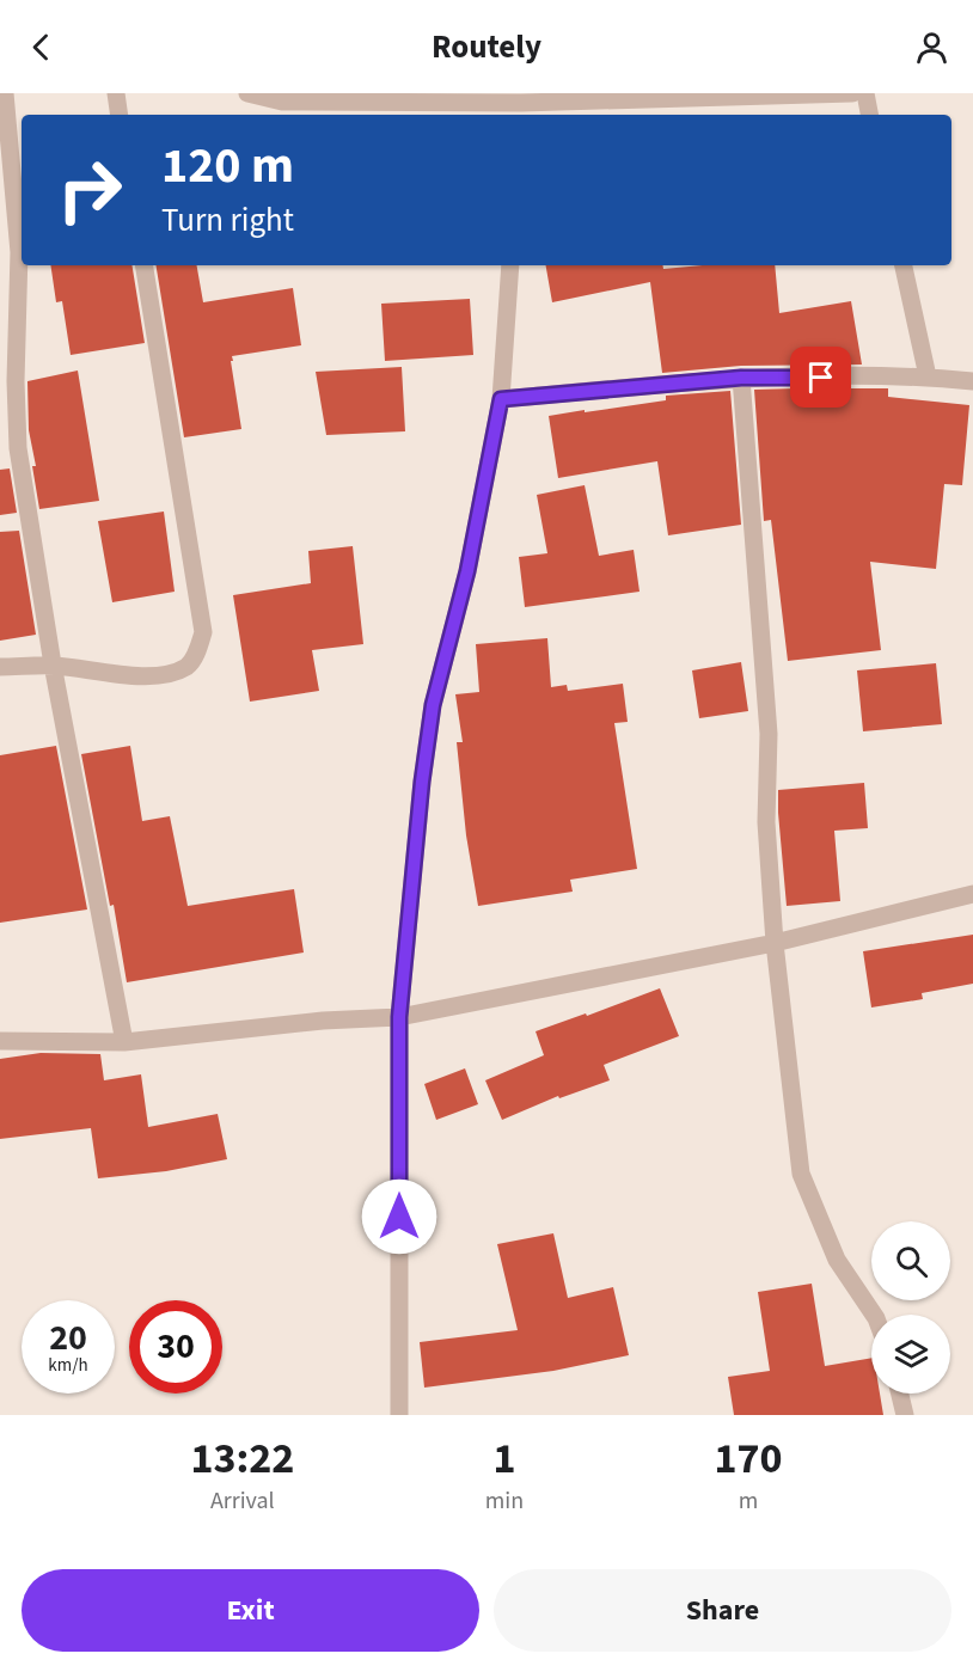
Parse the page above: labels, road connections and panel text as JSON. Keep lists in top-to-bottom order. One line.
{"page":{"header":"Routely","turn":["120 m","Turn right"],"speed":"20 km/h","limit":"30","eta":["13:22","Arrival","1","min","170","m"],"buttons":["Exit","Share"]}}
